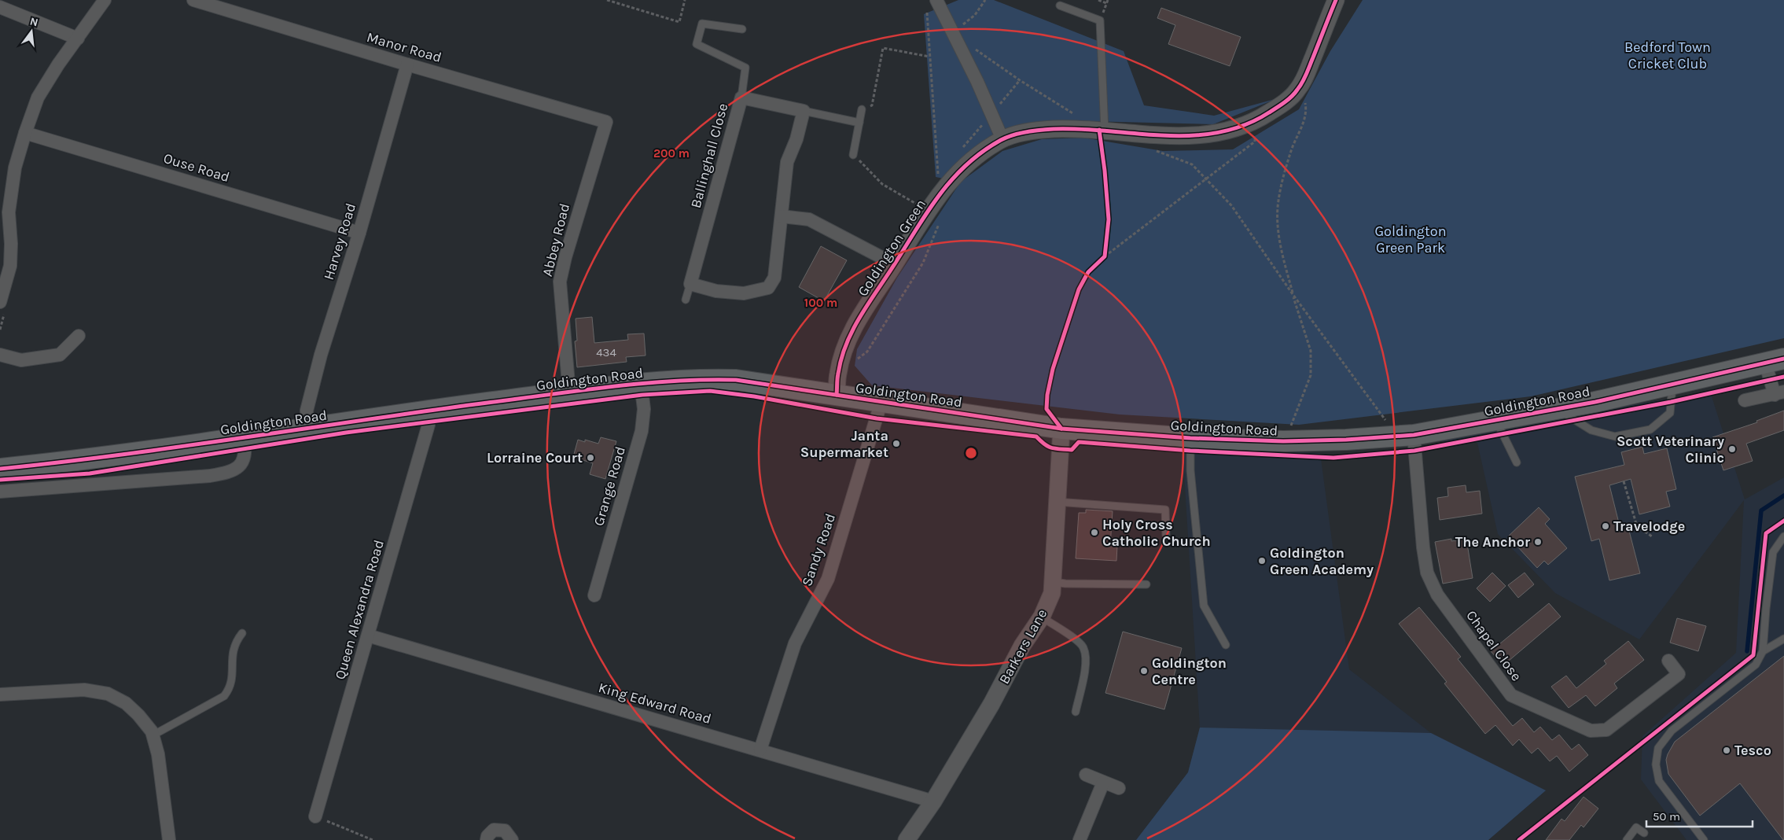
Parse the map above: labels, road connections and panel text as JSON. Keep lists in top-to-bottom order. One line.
{"streets":{"main road":["Goldington Road"],"street":["Manor Road","Ballinghall Close","Ouse Road","Abbey Road","Harvey Road","Goldington Green","Grange Road","Sandy Road","Queen Alexandra Road","Chapel Close","Barkers Lane","King Edward Road"]},"crossings":[["Manor Road","Abbey Road"],["Manor Road","Harvey Road"],["Ouse Road","Harvey Road"],["Abbey Road","Goldington Road"],["Harvey Road","Goldington Road"],["Goldington Green","Goldington Road"],["Goldington Road","Grange Road"],["Goldington Road","Sandy Road"],["Goldington Road","Queen Alexandra Road"],["Goldington Road","Chapel Close"],["Goldington Road","Barkers Lane"],["Sandy Road","King Edward Road"],["Queen Alexandra Road","King Edward Road"],["Barkers Lane","King Edward Road"]],"parks":["Bedford Town Cricket Club","Goldington Green Park"],"places":["Janta Supermarket","Scott Veterinary Clinic","Lorraine Court","Travelodge","Holy Cross Catholic Church","The Anchor","Goldington Green Academy","Goldington Centre","Tesco"],"house_numbers":["434"],"scale_bar":"50 m","north":"top","rings":["200 m","100 m"]}
